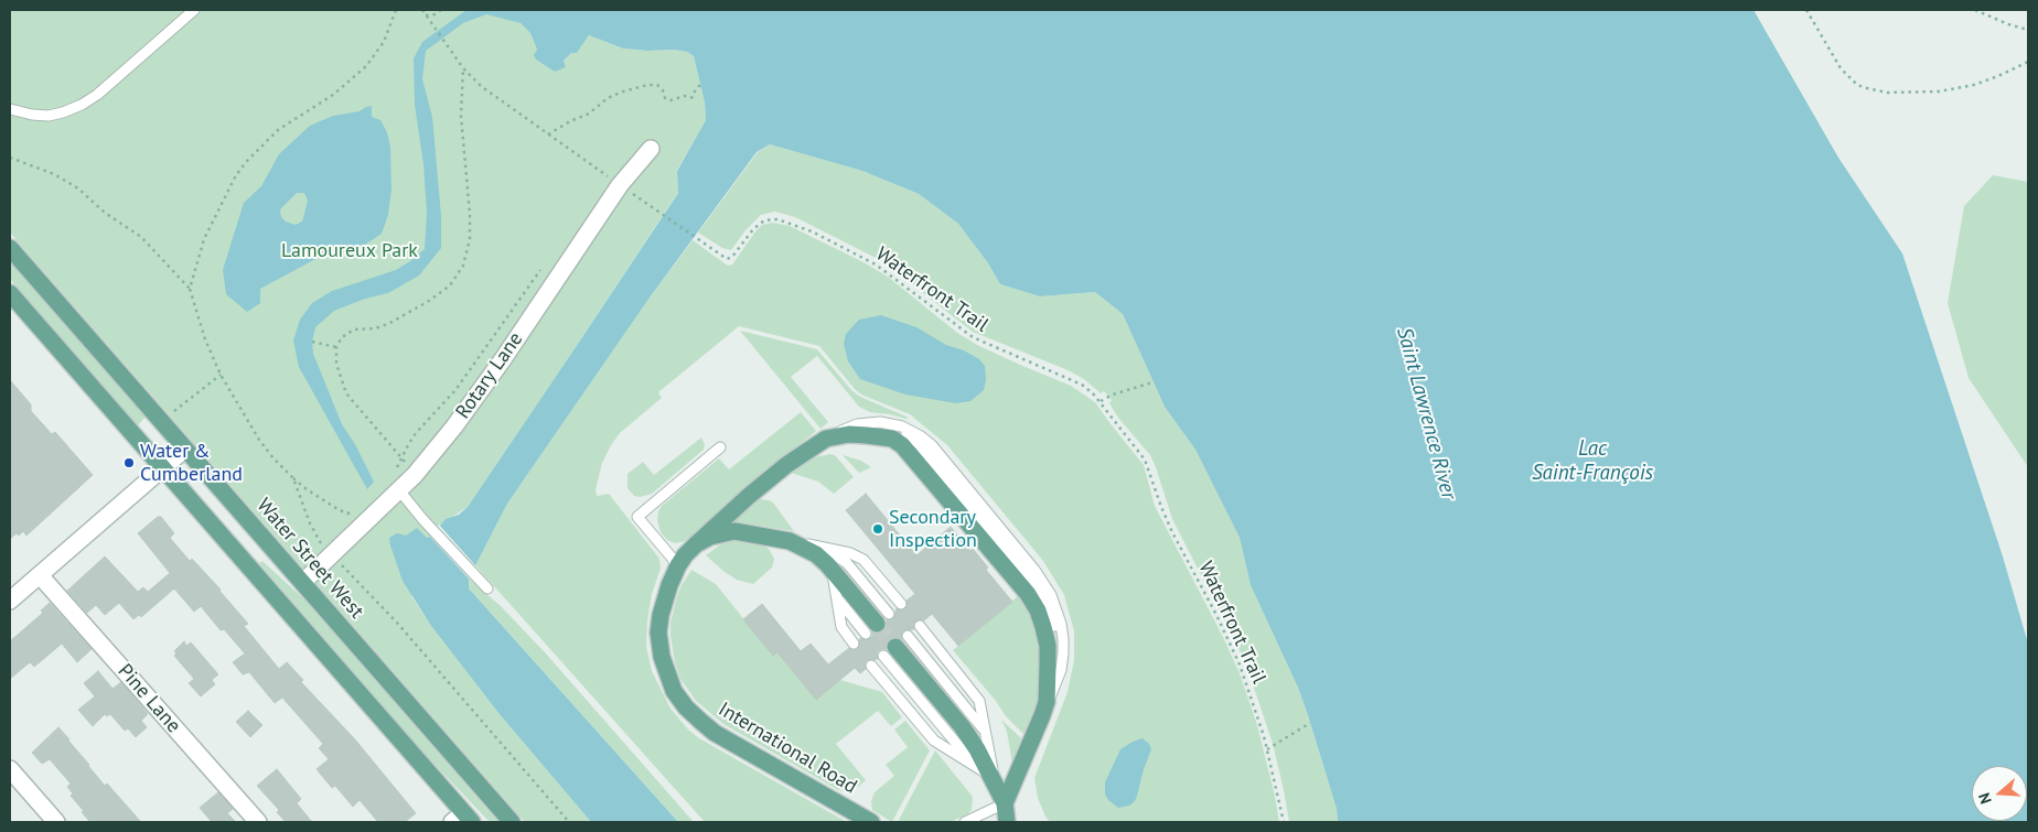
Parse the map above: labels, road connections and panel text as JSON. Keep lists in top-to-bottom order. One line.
{"streets":{"main road":["Water Street West","International Road"],"street":["Rotary Lane","Pine Lane"],"path":["Waterfront Trail"]},"crossings":[["Waterfront Trail","Rotary Lane"],["Rotary Lane","Water Street West"]],"water":["Saint Lawrence River","Lac Saint-François"],"parks":["Lamoureux Park"],"places":["Water & Cumberland","Secondary Inspection"],"north":"left"}
